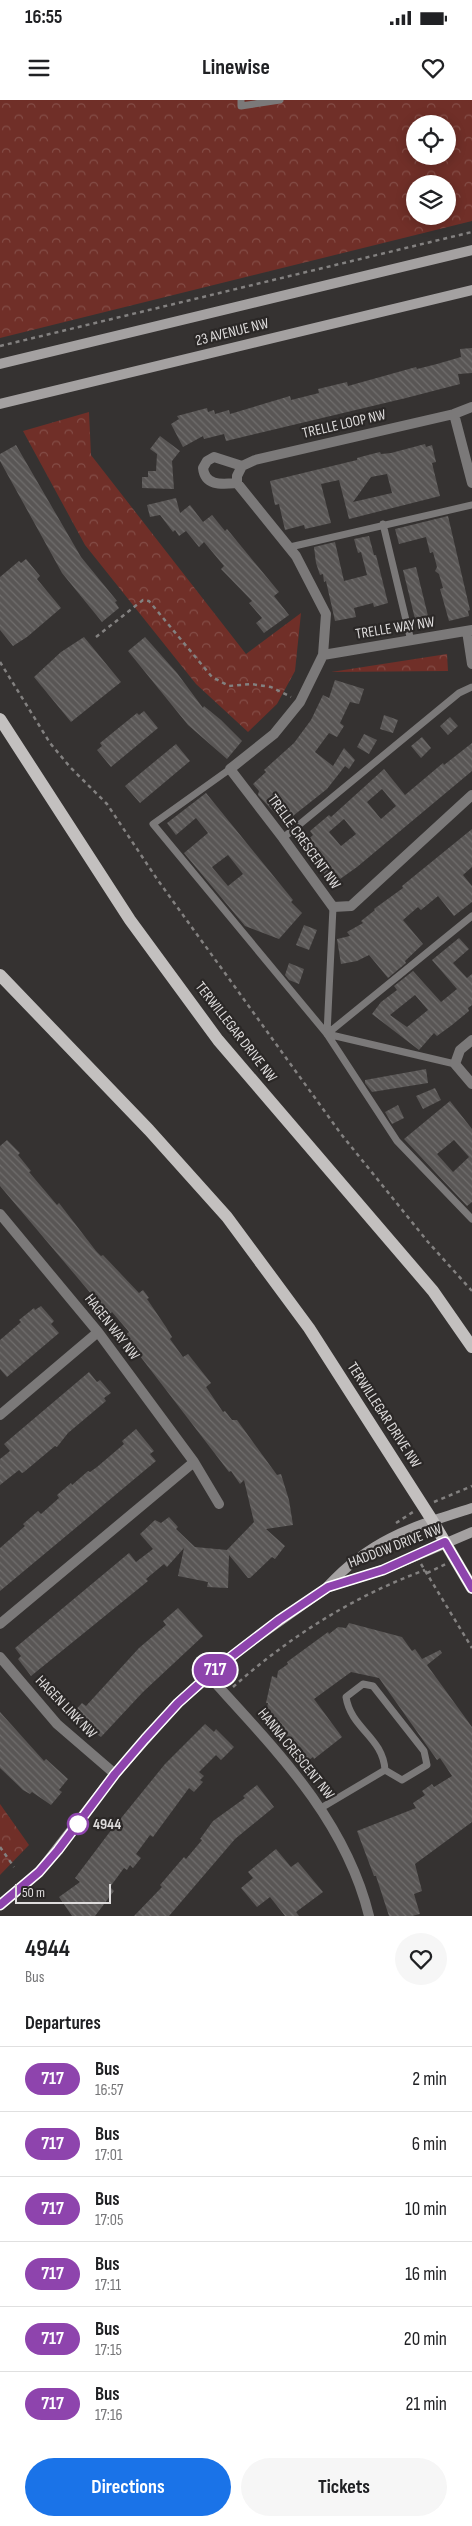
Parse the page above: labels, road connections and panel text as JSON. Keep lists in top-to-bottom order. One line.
{"streets":{"main road":["23 AVENUE NW","TERWILLEGAR DRIVE NW","HADDOW DRIVE NW"],"street":["TRELLE LOOP NW","TRELLE WAY NW","TRELLE CRESCENT NW","HAGEN WAY NW","HAGEN LINK NW","HANNA CRESCENT NW"]},"crossings":[["TERWILLEGAR DRIVE NW","HADDOW DRIVE NW"],["HADDOW DRIVE NW","HAGEN LINK NW"],["HADDOW DRIVE NW","HANNA CRESCENT NW"]],"places":["4944"],"lines":["bus line 717"],"scale_bar":"50 m","page":{"status":"16:55","header":"Linewise","on_map":"717","scale":"50 m","heading":[["4944","Bus"],"Departures"],"list":[{"mark":"717","name":"Bus","note":"16:57","value":"2 min"},{"mark":"717","name":"Bus","note":"17:01","value":"6 min"},{"mark":"717","name":"Bus","note":"17:05","value":"10 min"},{"mark":"717","name":"Bus","note":"17:11","value":"16 min"},{"mark":"717","name":"Bus","note":"17:15","value":"20 min"},{"mark":"717","name":"Bus","note":"17:16","value":"21 min"}],"buttons":["Directions","Tickets"]}}
